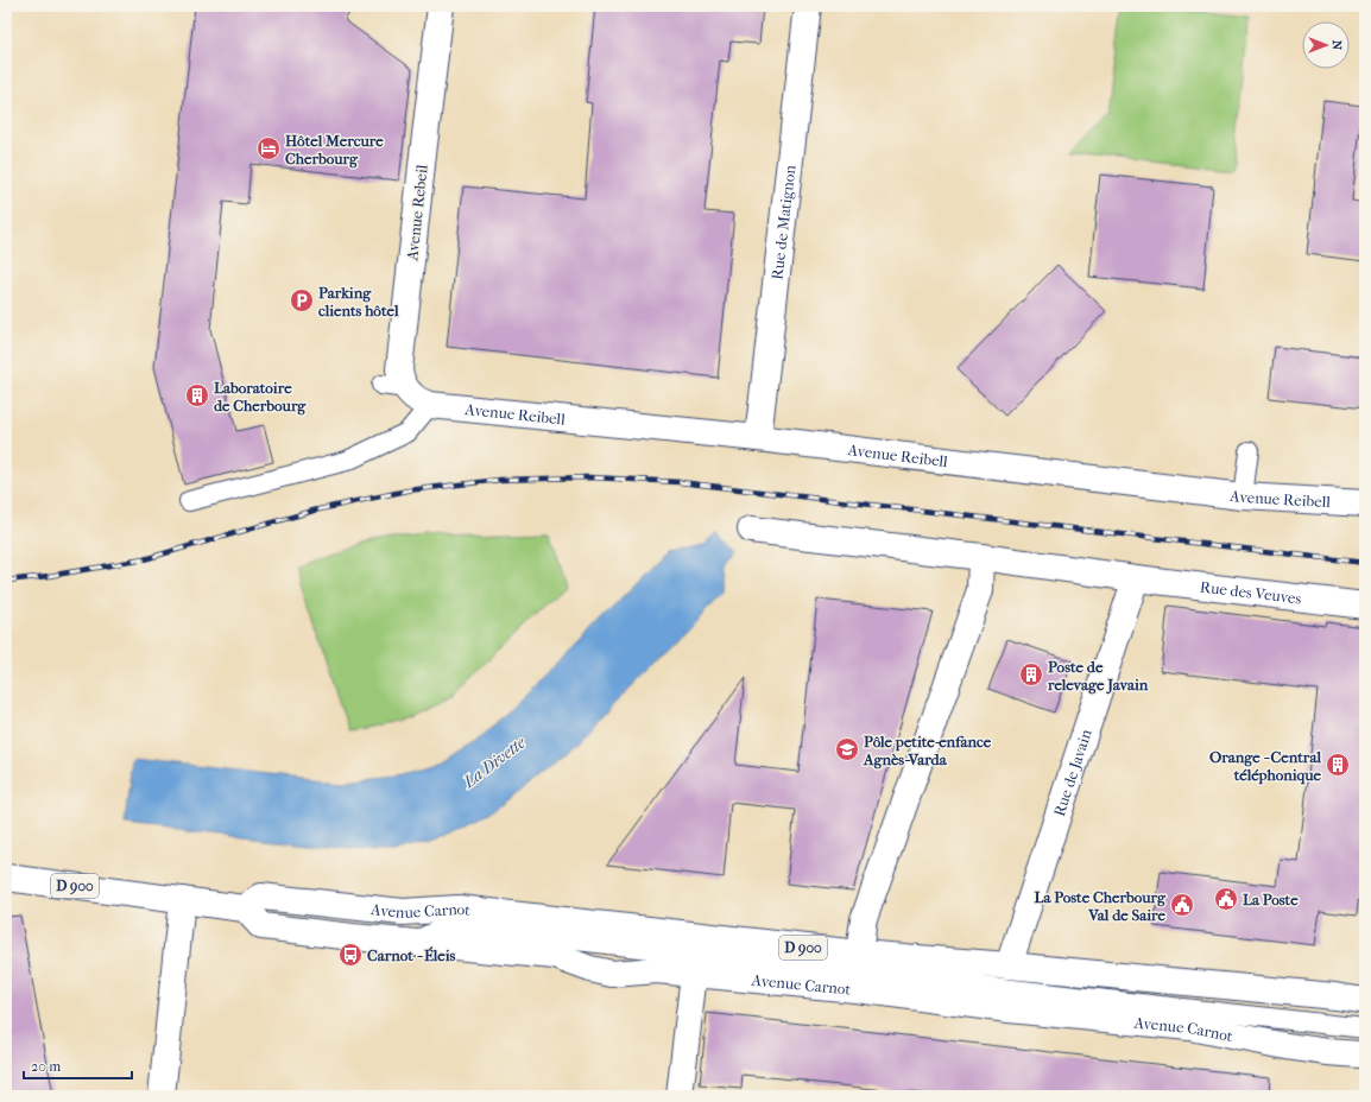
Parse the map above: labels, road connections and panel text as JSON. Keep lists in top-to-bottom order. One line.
{"streets":{"street":["Avenue Rebeil","Rue de Matignon","Avenue Reibell","Rue des Veuves","Rue de Javain","D 900","Avenue Carnot"]},"crossings":[["Avenue Rebeil","Avenue Reibell"],["Rue de Matignon","Avenue Reibell"],["Rue des Veuves","Rue de Javain"],["Rue de Javain","Avenue Carnot"],["D 900","Avenue Carnot"]],"water":["La Divette"],"places":{"hotel":["Hôtel Mercure Cherbourg"],"parking":["Parking clients hôtel"],"building":["Laboratoire de Cherbourg","Poste de relevage Javain","Orange - Central téléphonique"],"school or university":["Pôle petite-enfance Agnès-Varda"],"public building":["La Poste","La Poste Cherbourg Val de Saire"],"bus stop":["Carnot - Éleis"]},"scale_bar":"20 m","north":"right"}
